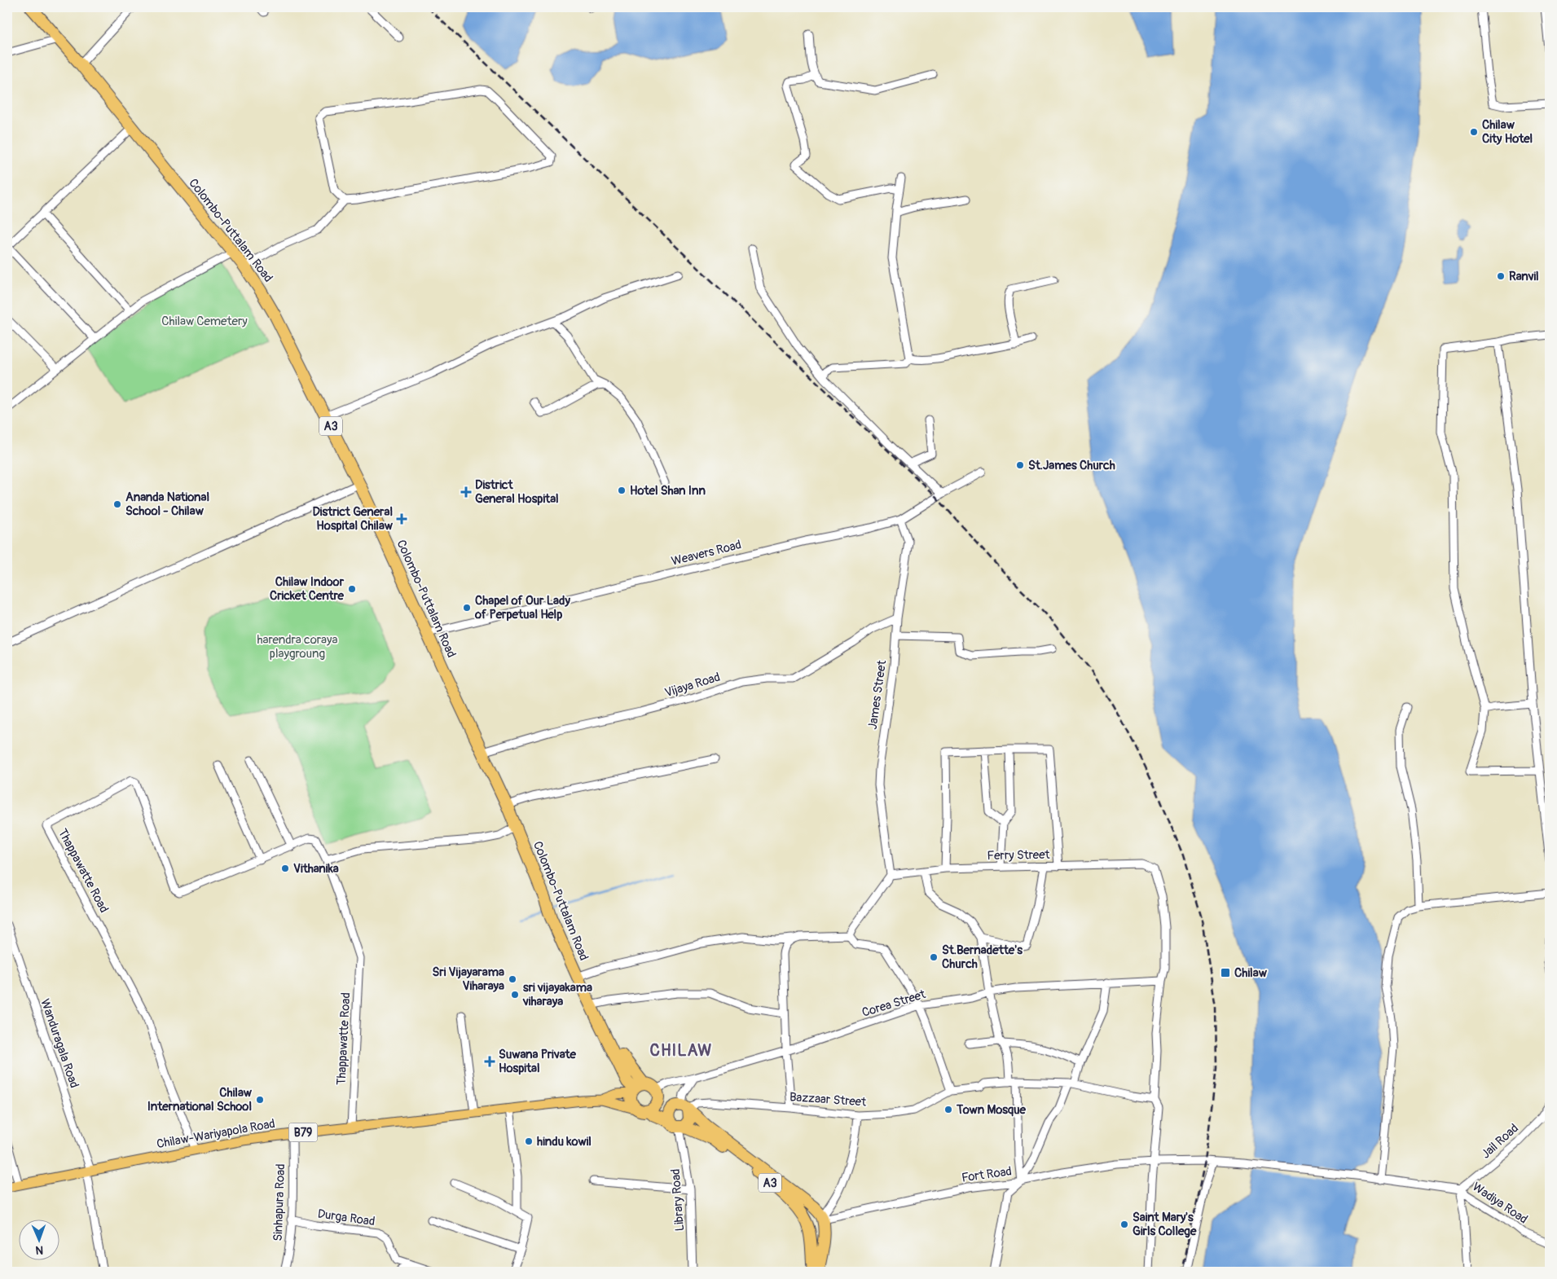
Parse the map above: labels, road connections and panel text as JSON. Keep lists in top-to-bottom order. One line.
{"streets":{"highway":["Colombo-Puttalam Road","A3"],"main road":["B79","Chilaw-Wariyapola Road"],"street":["Weavers Road","Vijaya Road","James Street","Ferry Street","Thappawatte Road","Corea Street","Wanduragala Road","Bazzaar Street","Jail Road","Fort Road","Library Road","Sinhapura Road","Wadiya Road","Durga Road"]},"crossings":[["Colombo-Puttalam Road","A3"],["Colombo-Puttalam Road","Weavers Road"],["Colombo-Puttalam Road","Vijaya Road"],["Colombo-Puttalam Road","Corea Street"],["Colombo-Puttalam Road","B79"],["A3","Corea Street"],["A3","Bazzaar Street"],["A3","B79"],["A3","Fort Road"],["A3","Library Road"],["Weavers Road","James Street"],["Vijaya Road","James Street"],["James Street","Ferry Street"],["Ferry Street","Corea Street"],["Ferry Street","Bazzaar Street"],["Ferry Street","Fort Road"],["Thappawatte Road","Chilaw-Wariyapola Road"],["Corea Street","B79"],["Wanduragala Road","Chilaw-Wariyapola Road"],["Bazzaar Street","Library Road"],["B79","Chilaw-Wariyapola Road"],["Chilaw-Wariyapola Road","Sinhapura Road"],["Jail Road","Fort Road"],["Jail Road","Wadiya Road"],["Fort Road","Wadiya Road"],["Sinhapura Road","Durga Road"]],"districts":["CHILAW"],"parks":["Chilaw Cemetery","harendra coraya playgroung"],"places":{"other":["Chilaw City Hotel","Ranvil","St.James Church","Hotel Shan Inn","Ananda National School - Chilaw","Chilaw Indoor Cricket Centre","Chapel of Our Lady of Perpetual Help","Vithanika","St.Bernadette's Church","Sri Vijayarama Viharaya","sri vijayakama viharaya","Chilaw International School","Town Mosque","hindu kowil","Saint Mary's Girls College"],"health":["District General Hospital","District General Hospital Chilaw","Suwana Private Hospital"],"transit":["Chilaw"]},"north":"bottom"}
